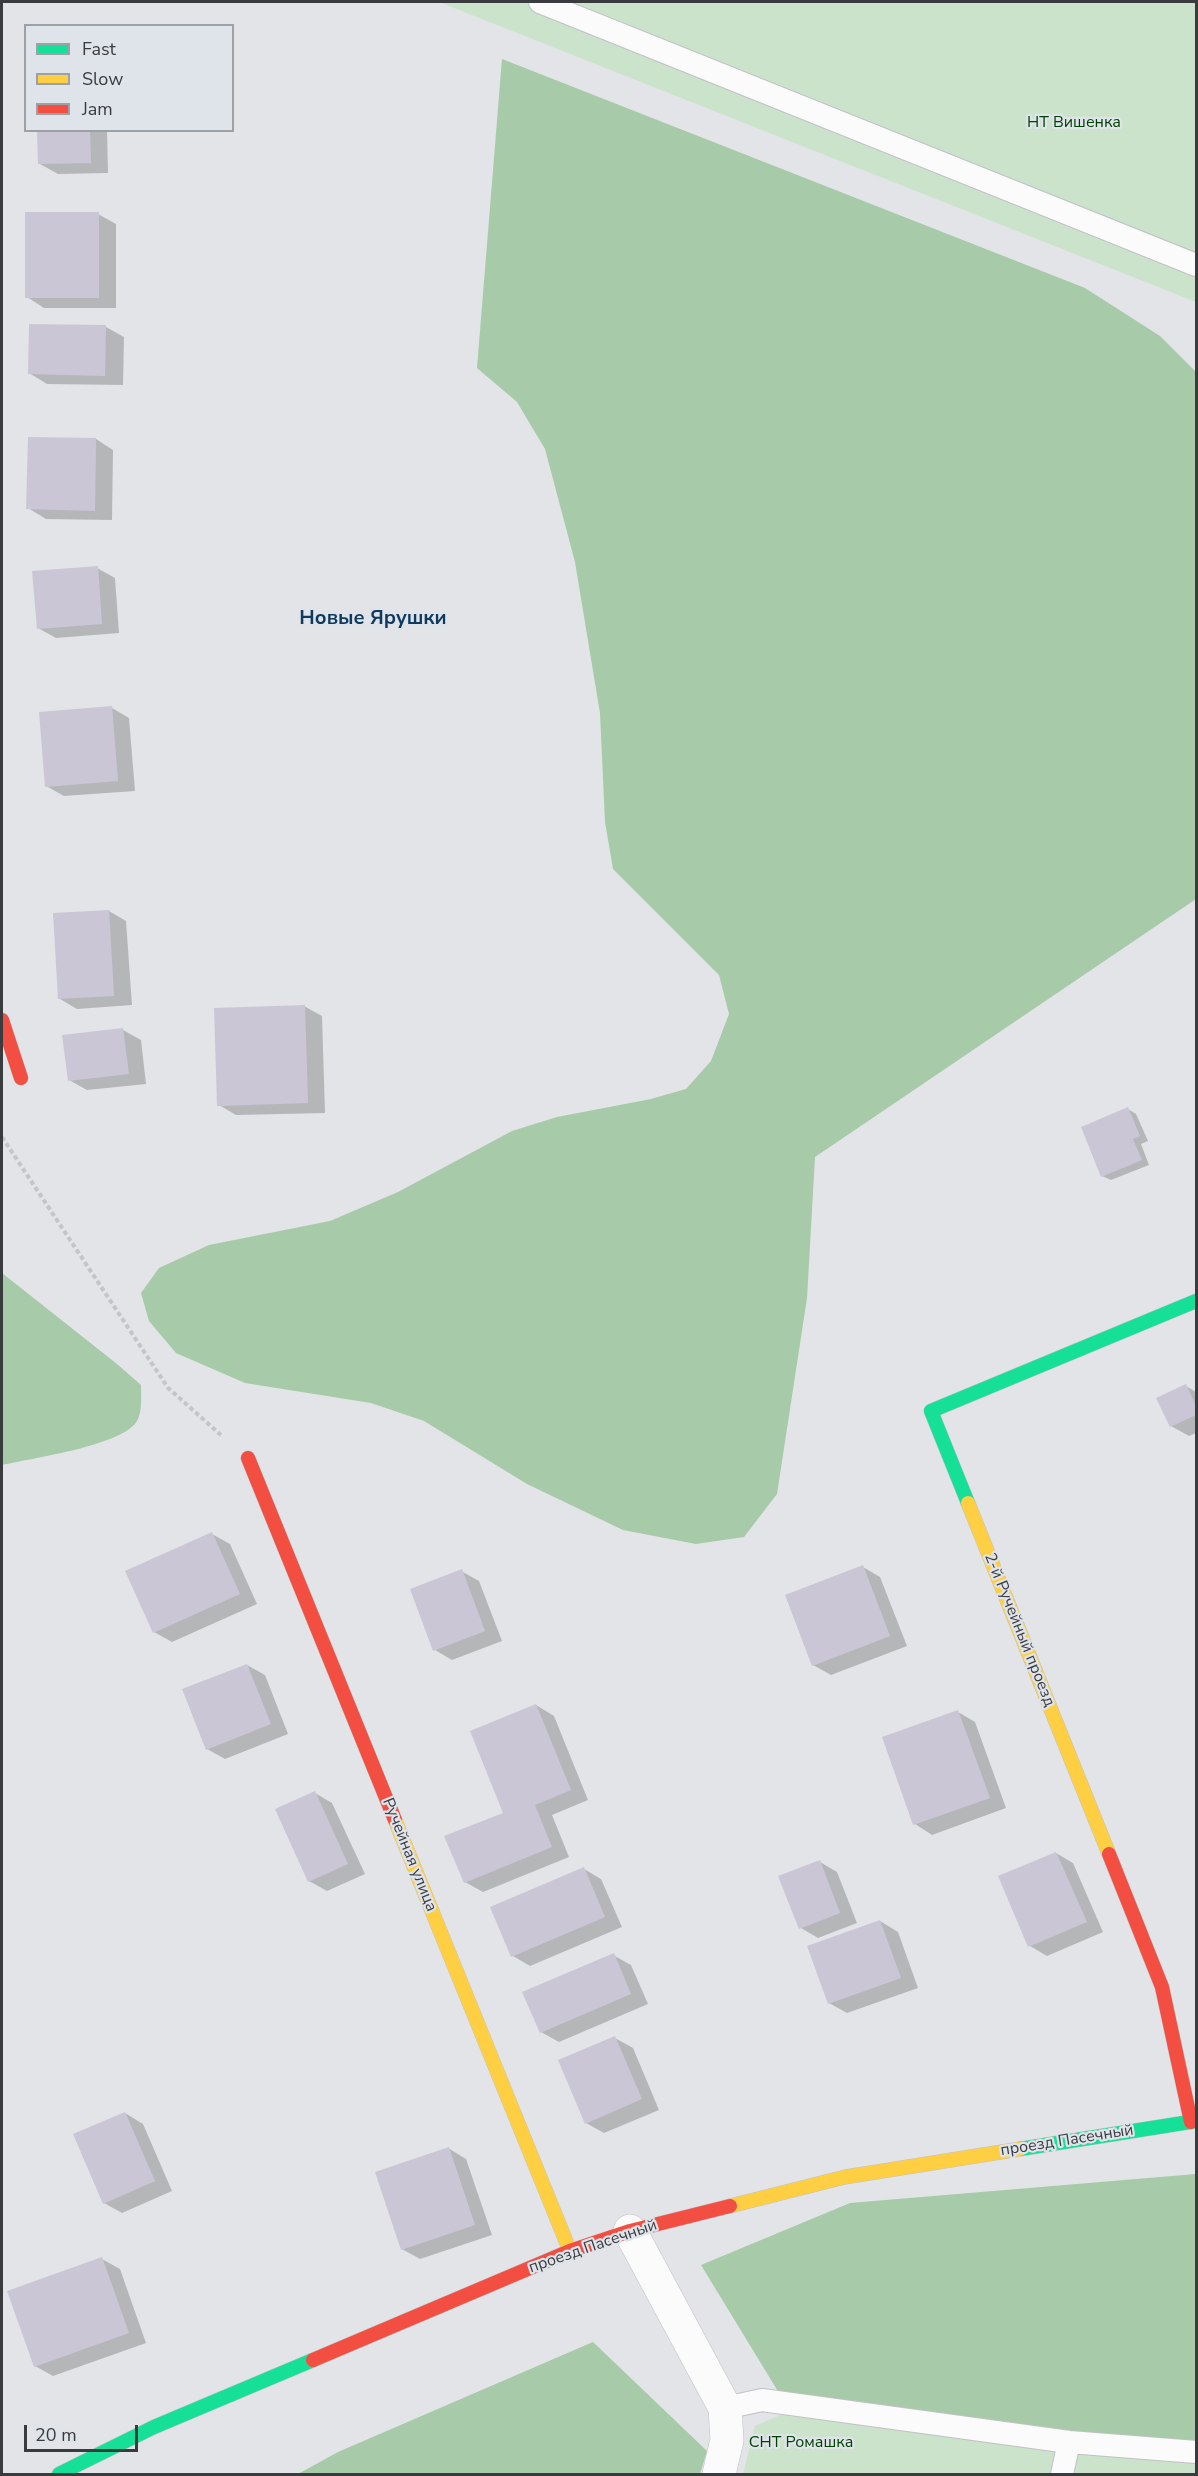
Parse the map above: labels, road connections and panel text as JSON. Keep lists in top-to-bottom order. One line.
{"streets":{"street":["2-й Ручейный проезд","Ручейная улица","проезд Пасечный"]},"crossings":[["2-й Ручейный проезд","проезд Пасечный"],["Ручейная улица","проезд Пасечный"]],"districts":["Новые Ярушки"],"parks":["НТ Вишенка","СНТ Ромашка"],"legend":["Fast","Slow","Jam"],"scale_bar":"20 m"}
